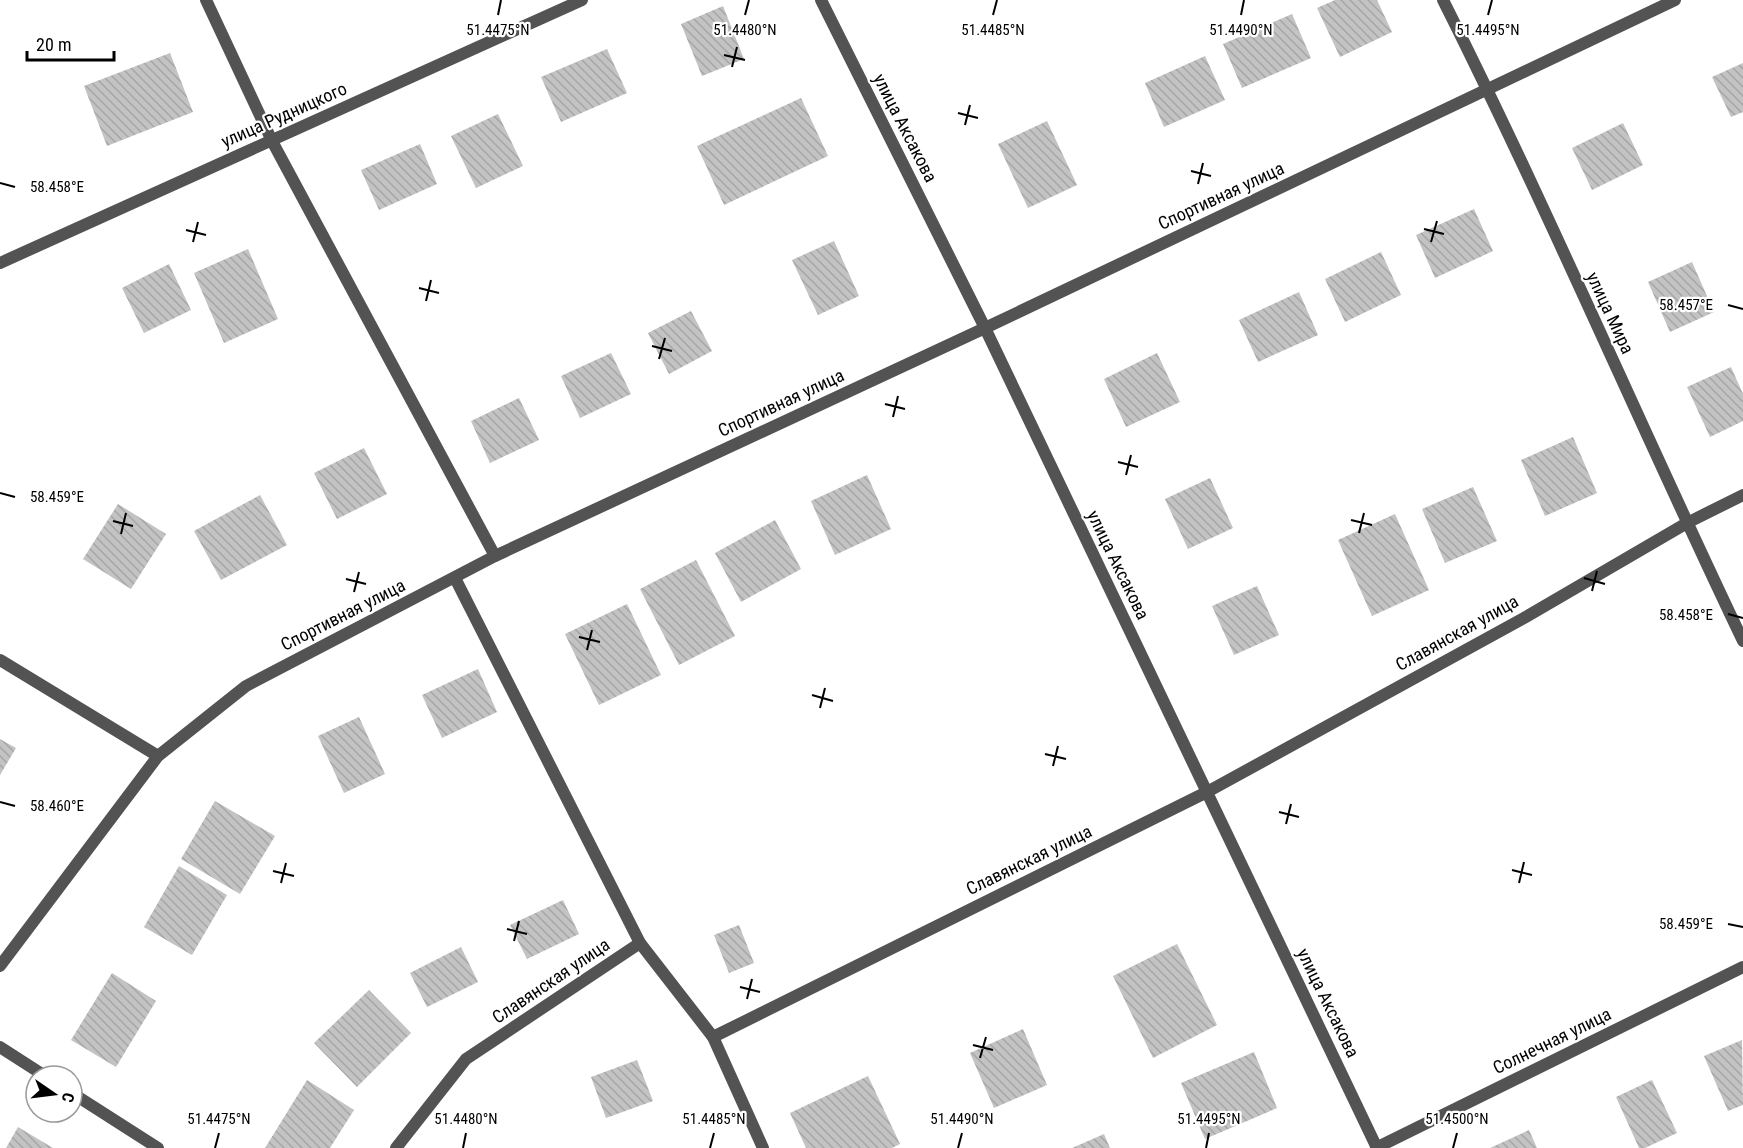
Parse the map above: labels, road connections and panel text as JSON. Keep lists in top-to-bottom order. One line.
{"streets":{"street":["улица Рудницкого","улица Аксакова","Спортивная улица","улица Мира","Славянская улица","Солнечная улица"]},"crossings":[["улица Аксакова","Спортивная улица"],["улица Аксакова","Славянская улица"],["улица Аксакова","Солнечная улица"],["Спортивная улица","улица Мира"],["улица Мира","Славянская улица"]],"scale_bar":"20 m","north":"right","coordinates":["51.4475°N","51.4480°N","51.4485°N","51.4490°N","51.4495°N","58.458°E","58.457°E","58.459°E","58.460°E","51.4500°N"]}
